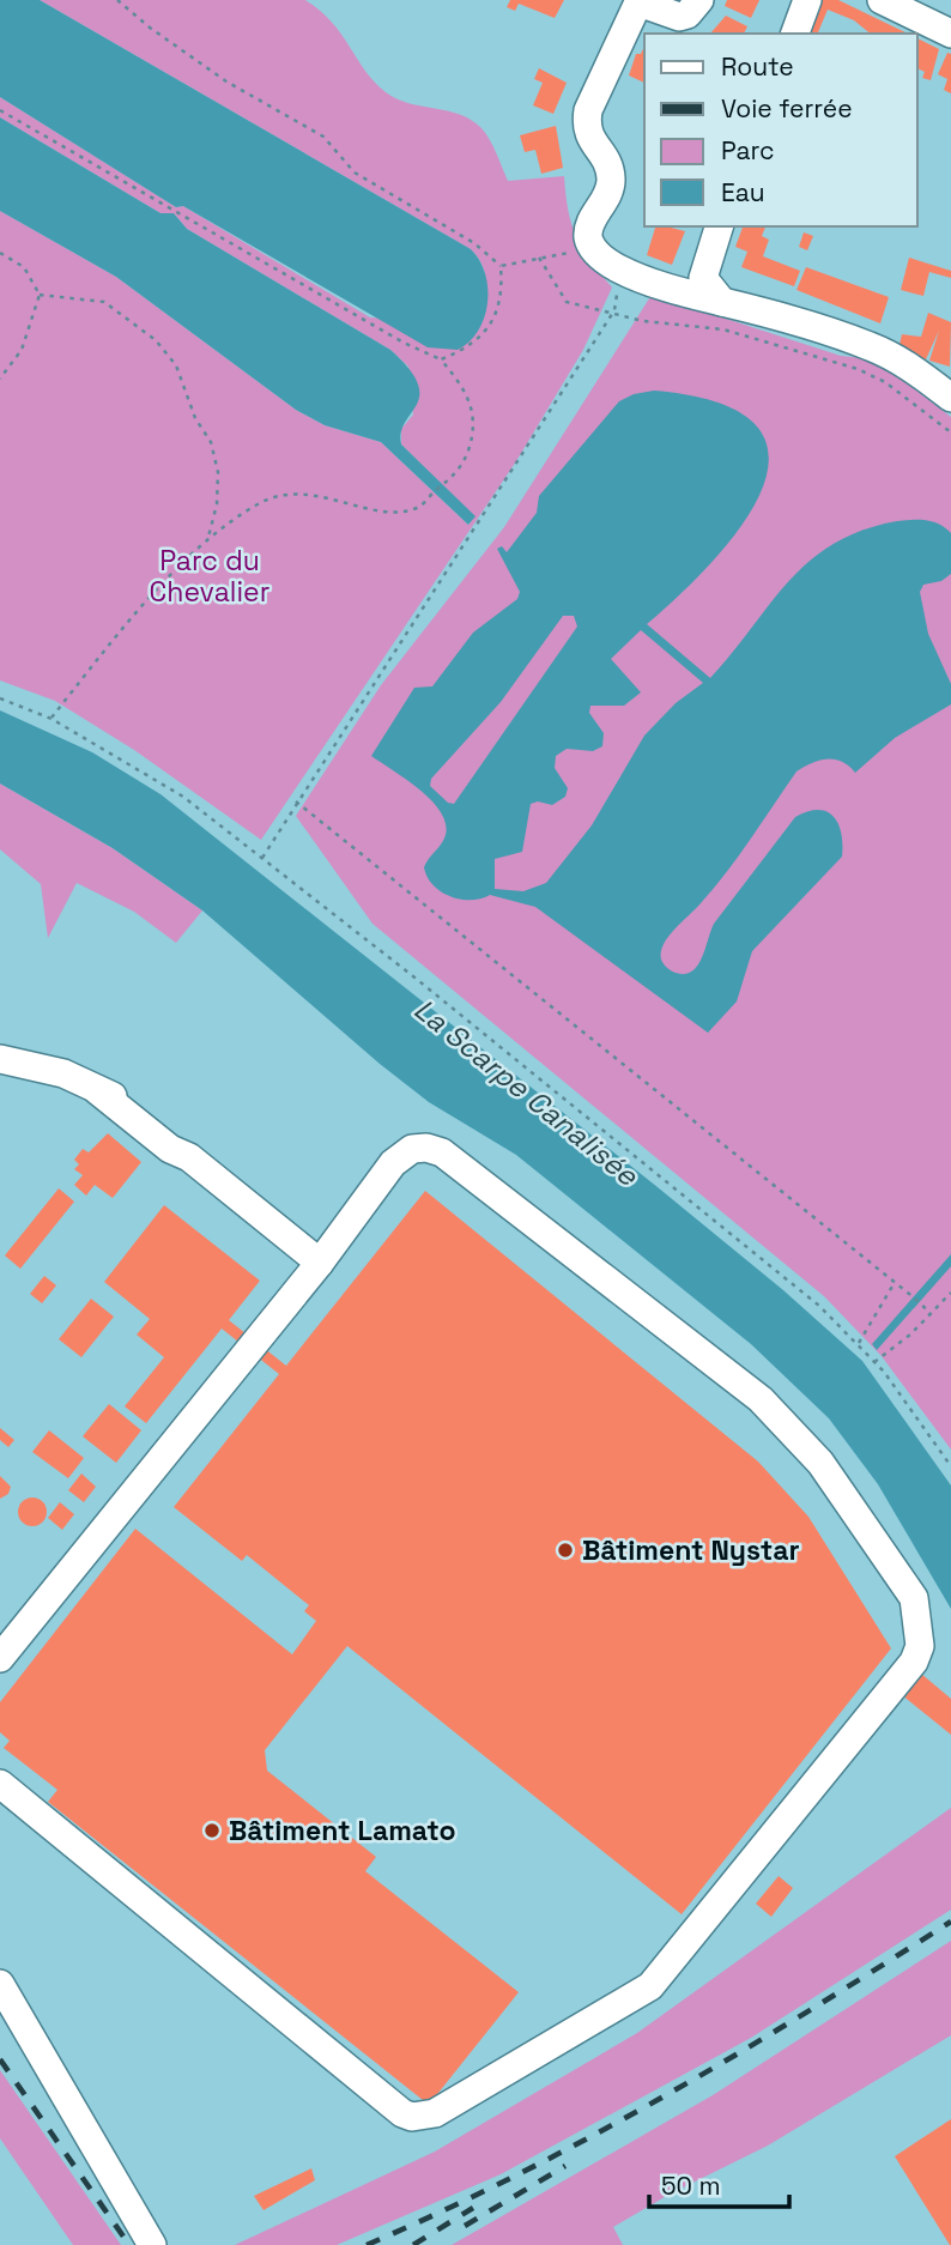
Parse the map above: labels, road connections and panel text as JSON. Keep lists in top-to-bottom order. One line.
{"water":["La Scarpe Canalisée"],"parks":["Parc du Chevalier"],"places":["Bâtiment Nystar","Bâtiment Lamato"],"legend":["Route","Voie ferrée","Parc","Eau"],"scale_bar":"50 m"}
